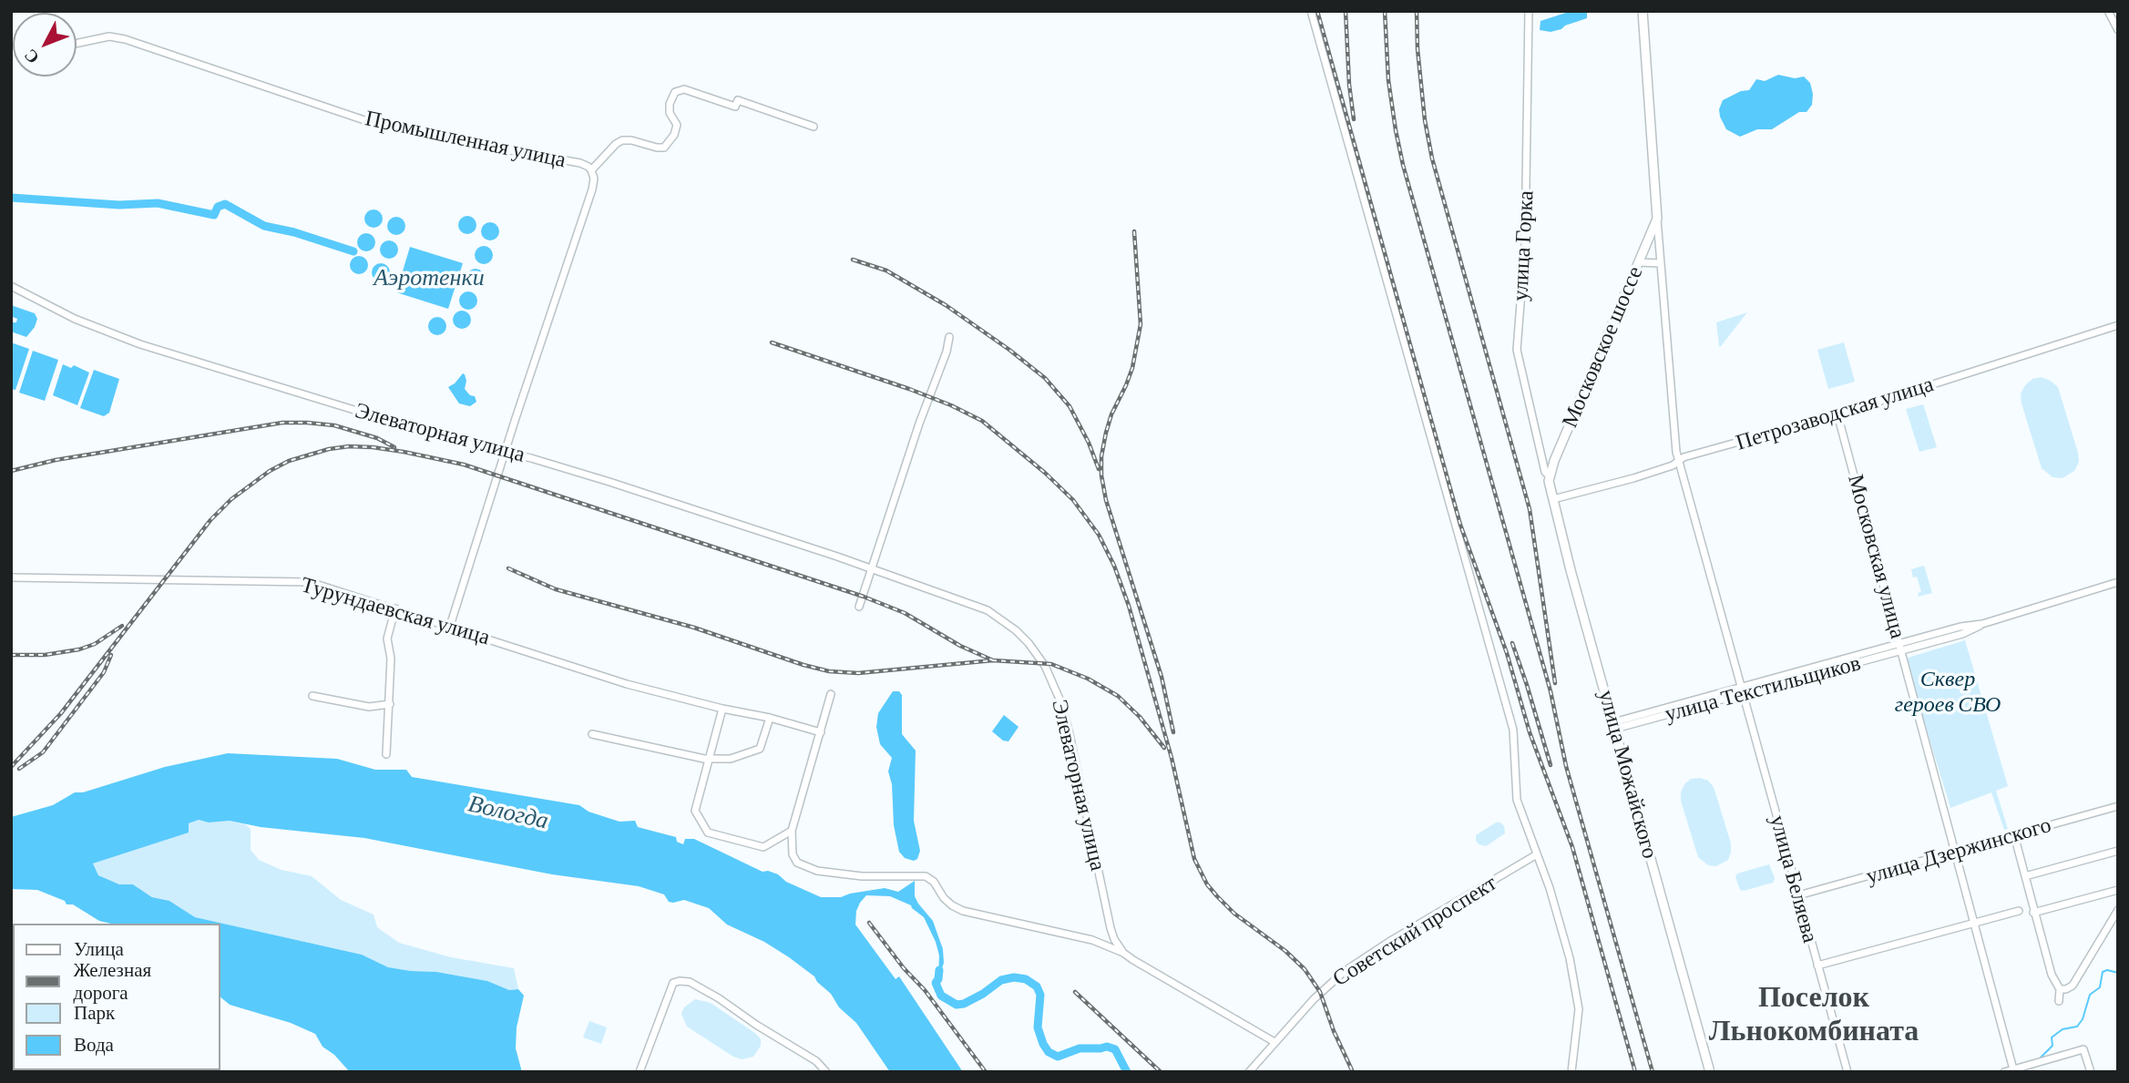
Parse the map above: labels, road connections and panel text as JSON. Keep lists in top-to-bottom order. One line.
{"streets":{"main road":["Московское шоссе","улица Можайского"],"street":["Промышленная улица","улица Горка","Петрозаводская улица","Элеваторная улица","Московская улица","Турундаевская улица","улица Текстильщиков","улица Дзержинского","улица Беляева","Советский проспект"]},"crossings":[["Промышленная улица","Элеваторная улица"],["Промышленная улица","Турундаевская улица"],["улица Горка","Московское шоссе"],["улица Горка","улица Можайского"],["Московское шоссе","Петрозаводская улица"],["Московское шоссе","улица Текстильщиков"],["Московское шоссе","улица Можайского"],["Московское шоссе","улица Беляева"],["Петрозаводская улица","Московская улица"],["Петрозаводская улица","улица Можайского"],["Московская улица","улица Текстильщиков"],["Московская улица","улица Дзержинского"],["улица Текстильщиков","улица Можайского"],["улица Текстильщиков","улица Беляева"],["улица Дзержинского","улица Беляева"]],"districts":["Поселок Льнокомбината"],"water":["Аэротенки","Вологда"],"parks":["Сквер героев СВО"],"legend":["Улица","Железная дорога","Парк","Вода"],"north":"bottom left"}
